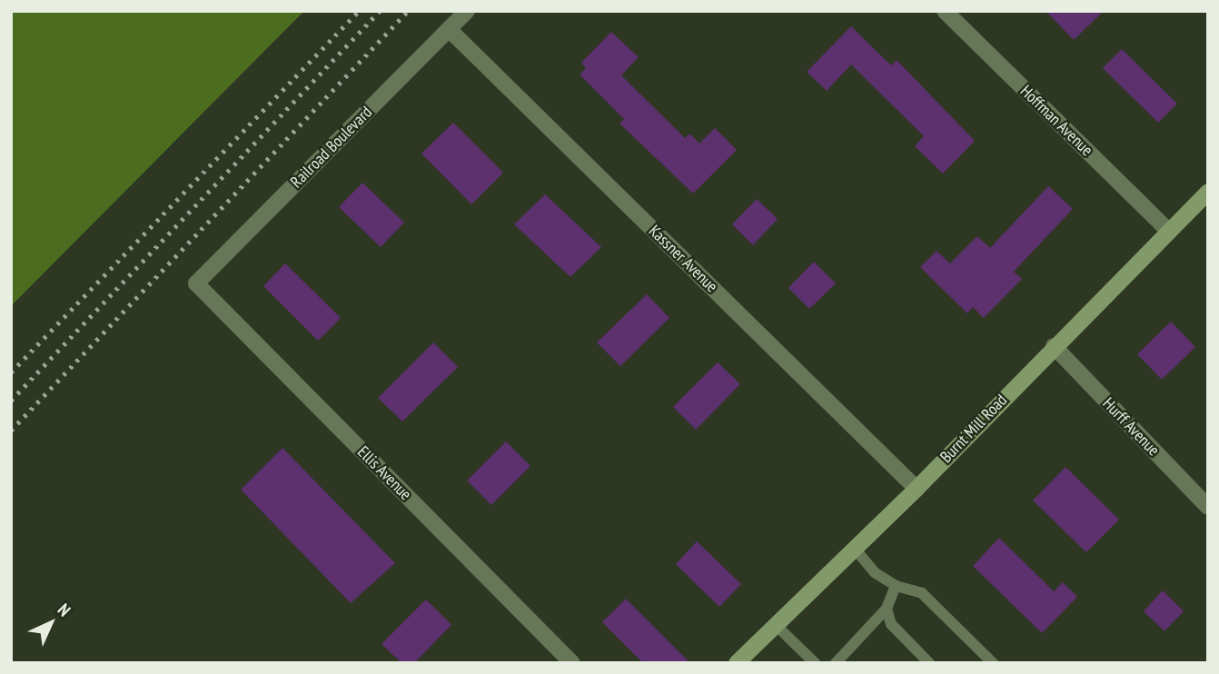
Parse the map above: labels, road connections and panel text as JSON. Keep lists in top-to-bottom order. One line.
{"streets":{"main road":["Burnt Mill Road"],"street":["Hoffman Avenue","Railroad Boulevard","Kassner Avenue","Hurff Avenue","Ellis Avenue"]},"crossings":[["Hoffman Avenue","Burnt Mill Road"],["Railroad Boulevard","Kassner Avenue"],["Railroad Boulevard","Ellis Avenue"],["Kassner Avenue","Burnt Mill Road"],["Hurff Avenue","Burnt Mill Road"]],"north":"top right"}
